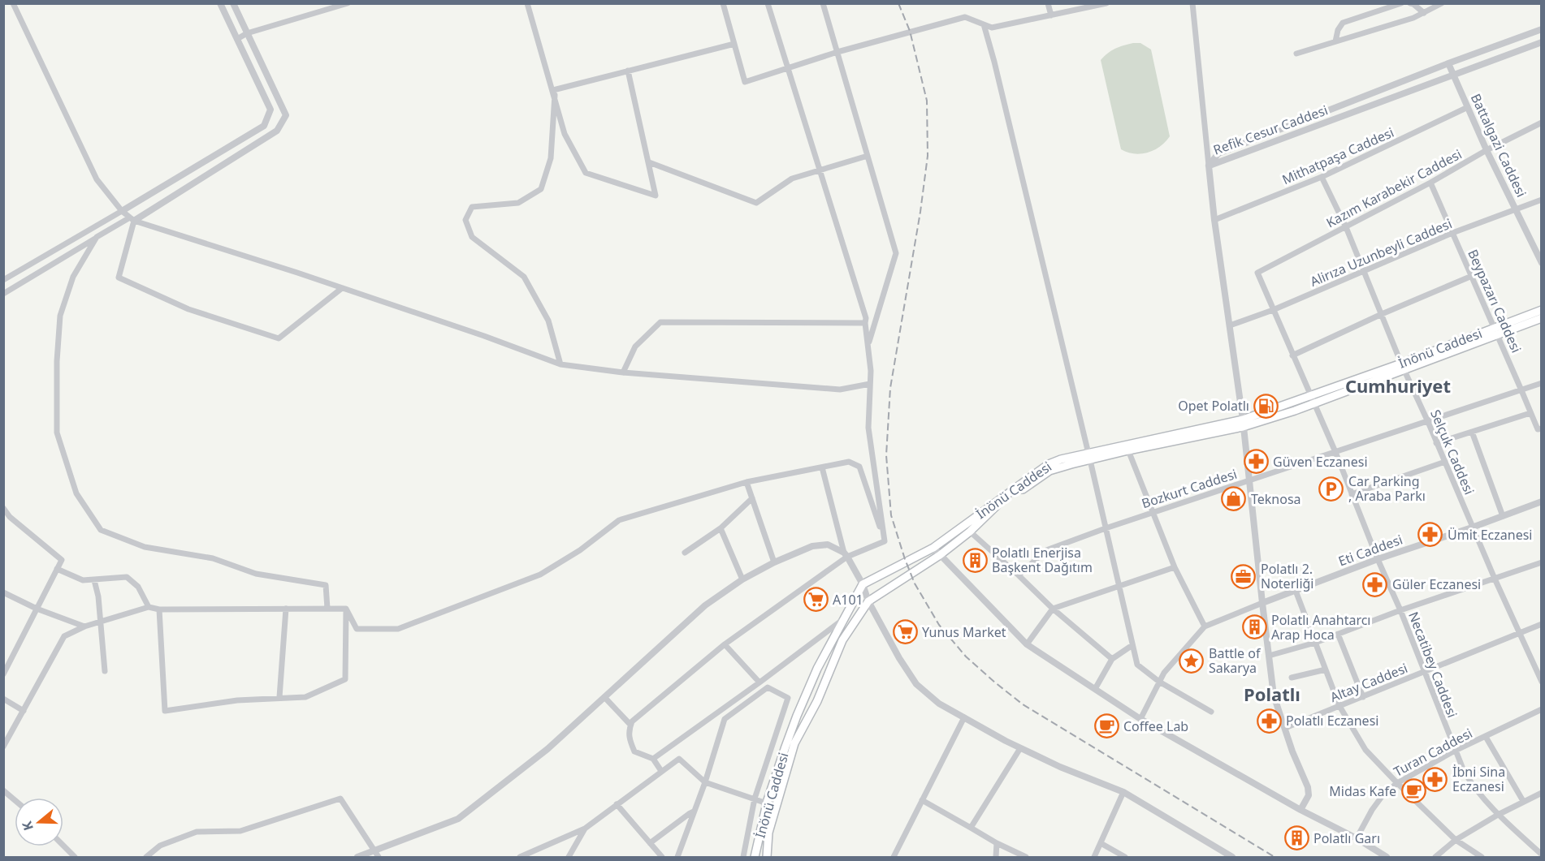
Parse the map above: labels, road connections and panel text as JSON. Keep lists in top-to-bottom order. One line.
{"streets":{"main road":["İnönü Caddesi"],"street":["Refik Cesur Caddesi","Battalgazi Caddesi","Mithatpaşa Caddesi","Kazım Karabekir Caddesi","Alirıza Uzunbeyli Caddesi","Beypazarı Caddesi","Selçuk Caddesi","Bozkurt Caddesi","Eti Caddesi","Necatibey Caddesi","Altay Caddesi","Turan Caddesi"]},"crossings":[["Refik Cesur Caddesi","Battalgazi Caddesi"],["Battalgazi Caddesi","Mithatpaşa Caddesi"],["Battalgazi Caddesi","Kazım Karabekir Caddesi"],["Battalgazi Caddesi","Alirıza Uzunbeyli Caddesi"],["Mithatpaşa Caddesi","Selçuk Caddesi"],["Kazım Karabekir Caddesi","Beypazarı Caddesi"],["Kazım Karabekir Caddesi","Selçuk Caddesi"],["Kazım Karabekir Caddesi","Necatibey Caddesi"],["Alirıza Uzunbeyli Caddesi","Beypazarı Caddesi"],["Alirıza Uzunbeyli Caddesi","Selçuk Caddesi"],["Alirıza Uzunbeyli Caddesi","Necatibey Caddesi"],["Beypazarı Caddesi","İnönü Caddesi"],["Beypazarı Caddesi","Bozkurt Caddesi"],["İnönü Caddesi","Selçuk Caddesi"],["İnönü Caddesi","Necatibey Caddesi"],["Selçuk Caddesi","Bozkurt Caddesi"],["Selçuk Caddesi","Eti Caddesi"],["Selçuk Caddesi","Altay Caddesi"],["Bozkurt Caddesi","Necatibey Caddesi"],["Eti Caddesi","Necatibey Caddesi"],["Necatibey Caddesi","Altay Caddesi"],["Necatibey Caddesi","Turan Caddesi"]],"districts":["Cumhuriyet","Polatlı"],"places":{"fuel station":["Opet Polatlı"],"pharmacy":["Güven Eczanesi","Ümit Eczanesi","Güler Eczanesi","Polatlı Eczanesi","İbni Sina Eczanesi"],"parking":["Car Parking , Araba Parkı"],"shop":["Teknosa"],"building":["Polatlı Enerjisa Başkent Dağıtım","Polatlı Anahtarcı Arap Hoca","Polatlı Garı"],"office":["Polatlı 2. Noterliği"],"supermarket":["A101","Yunus Market"],"place":["Battle of Sakarya"],"cafe":["Coffee Lab","Midas Kafe"]},"north":"left"}
